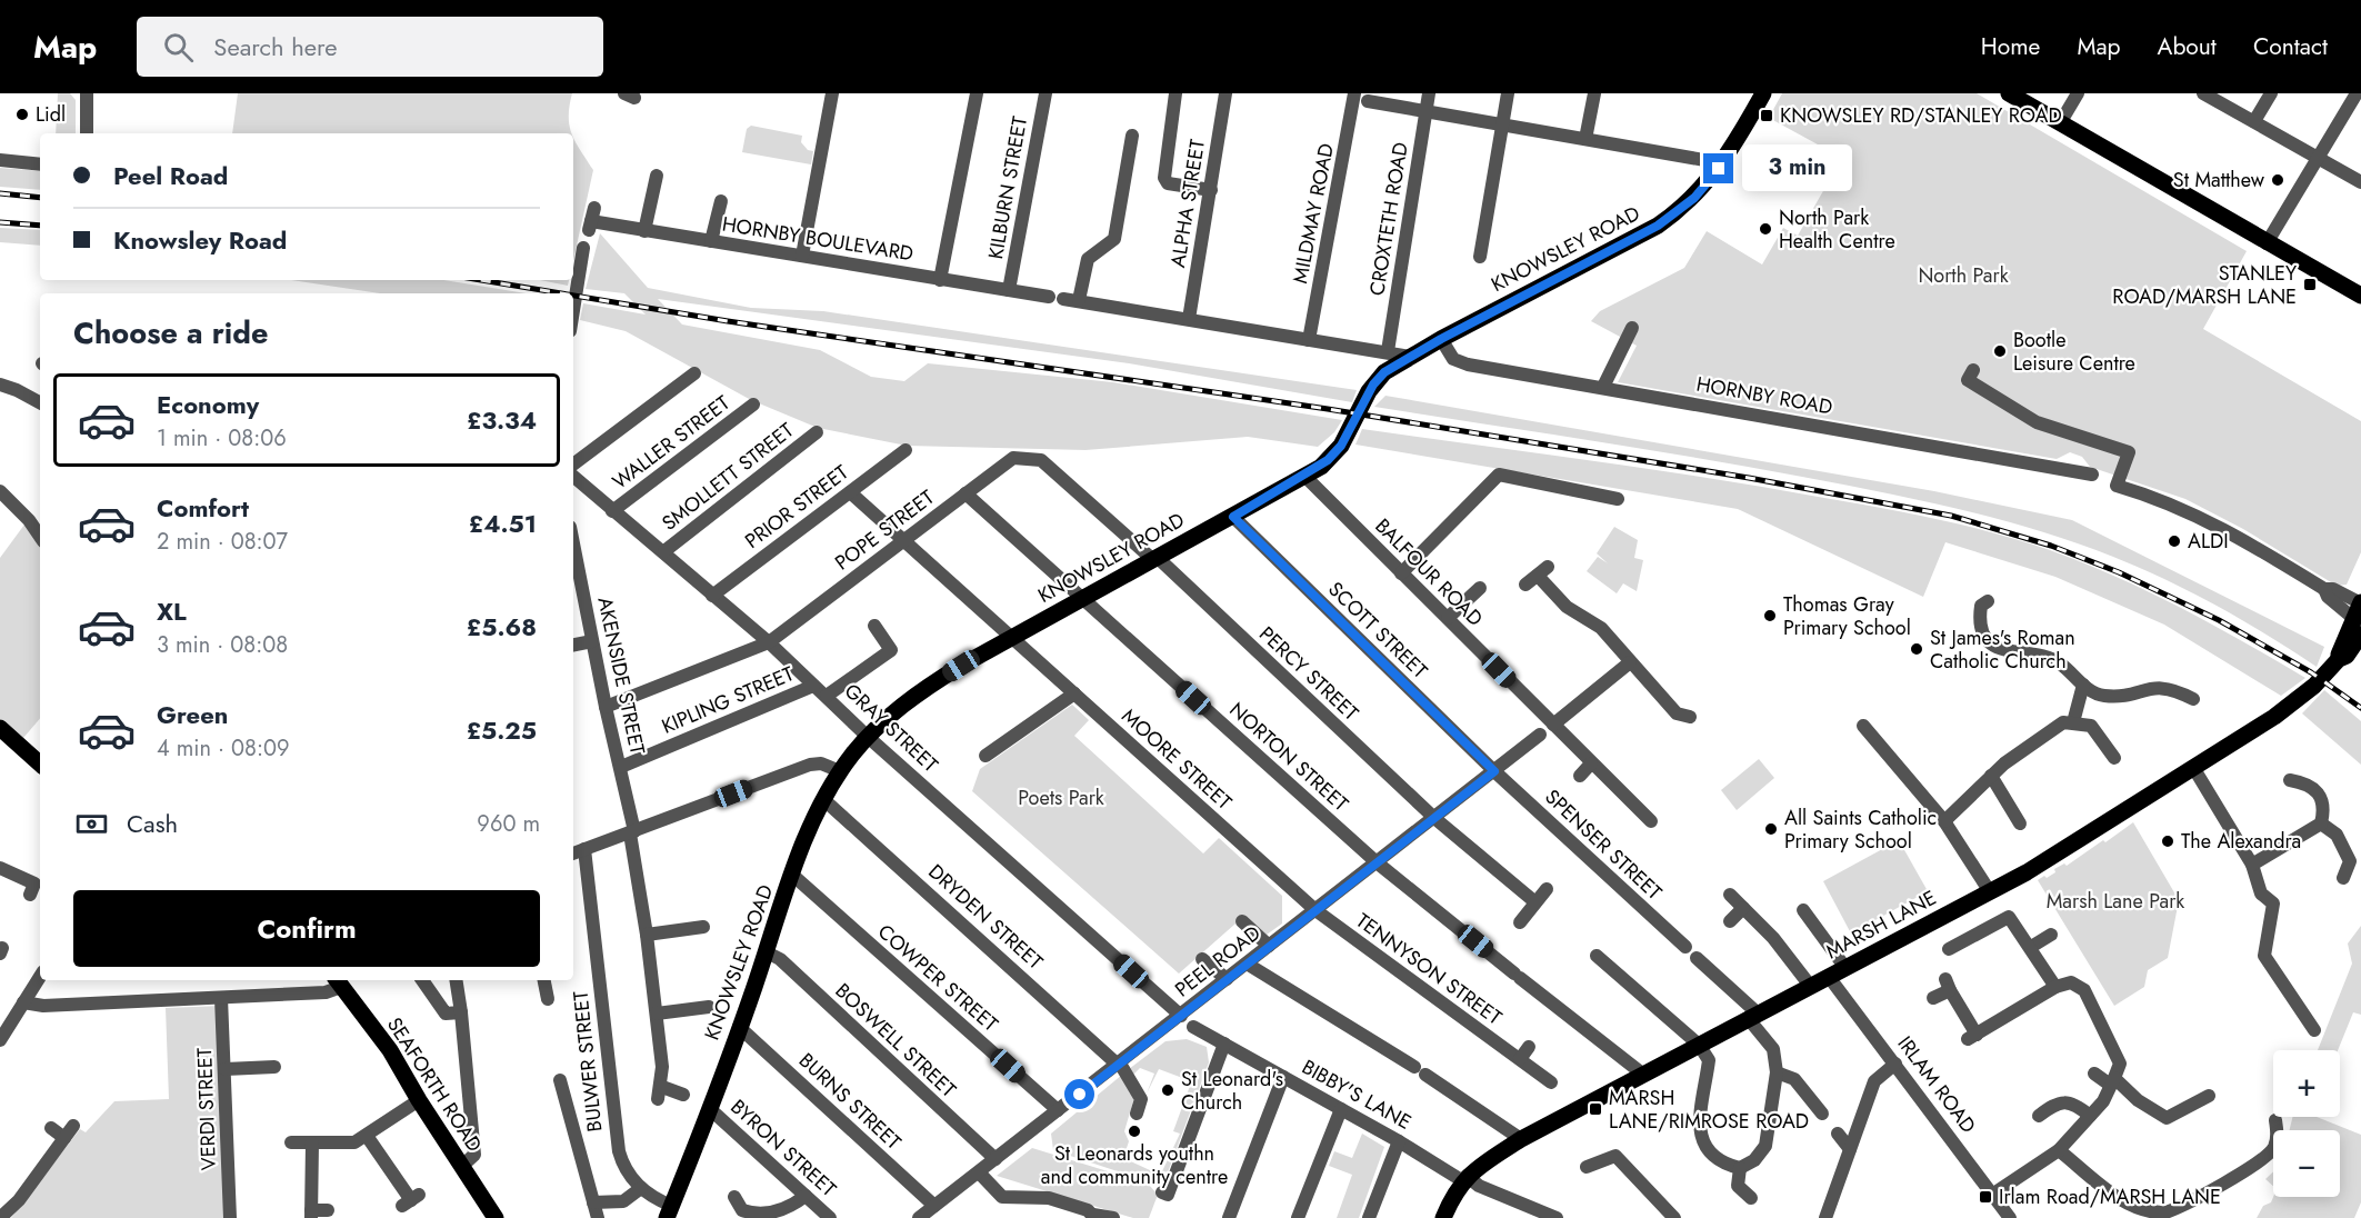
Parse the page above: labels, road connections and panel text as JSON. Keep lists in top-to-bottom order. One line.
{"streets":{"main road":["KNOWSLEY ROAD","MARSH LANE","SEAFORTH ROAD"],"street":["KILBURN STREET","ALPHA STREET","MILDMAY ROAD","CROXTETH ROAD","HORNBY BOULEVARD","HORNBY ROAD","WALLER STREET","SMOLLETT STREET","PRIOR STREET","POPE STREET","BALFOUR ROAD","SCOTT STREET","PERCY STREET","AKENSIDE STREET","KIPLING STREET","GRAY STREET","NORTON STREET","MOORE STREET","SPENSER STREET","DRYDEN STREET","PEEL ROAD","TENNYSON STREET","COWPER STREET","BOSWELL STREET","BULWER STREET","IRLAM ROAD","BIBBY'S LANE","BURNS STREET","VERDI STREET","BYRON STREET"]},"crossings":[["KILBURN STREET","HORNBY BOULEVARD"],["KNOWSLEY ROAD","HORNBY ROAD"],["KNOWSLEY ROAD","BALFOUR ROAD"],["KNOWSLEY ROAD","SCOTT STREET"],["KNOWSLEY ROAD","PERCY STREET"],["KNOWSLEY ROAD","GRAY STREET"],["KNOWSLEY ROAD","NORTON STREET"],["KNOWSLEY ROAD","MOORE STREET"],["KNOWSLEY ROAD","DRYDEN STREET"],["KNOWSLEY ROAD","COWPER STREET"],["KNOWSLEY ROAD","BOSWELL STREET"],["KNOWSLEY ROAD","BULWER STREET"],["KNOWSLEY ROAD","BURNS STREET"],["KNOWSLEY ROAD","BYRON STREET"],["WALLER STREET","GRAY STREET"],["SMOLLETT STREET","GRAY STREET"],["PRIOR STREET","GRAY STREET"],["PRIOR STREET","MOORE STREET"],["POPE STREET","PERCY STREET"],["POPE STREET","AKENSIDE STREET"],["POPE STREET","GRAY STREET"],["POPE STREET","NORTON STREET"],["POPE STREET","MOORE STREET"],["SCOTT STREET","SPENSER STREET"],["SCOTT STREET","PEEL ROAD"],["PERCY STREET","PEEL ROAD"],["AKENSIDE STREET","KIPLING STREET"],["KIPLING STREET","GRAY STREET"],["GRAY STREET","PEEL ROAD"],["NORTON STREET","MARSH LANE"],["NORTON STREET","PEEL ROAD"],["MOORE STREET","PEEL ROAD"],["MOORE STREET","TENNYSON STREET"],["SPENSER STREET","PEEL ROAD"],["DRYDEN STREET","PEEL ROAD"],["MARSH LANE","IRLAM ROAD"],["MARSH LANE","BIBBY'S LANE"],["PEEL ROAD","TENNYSON STREET"],["PEEL ROAD","COWPER STREET"],["PEEL ROAD","BOSWELL STREET"],["PEEL ROAD","BURNS STREET"]],"parks":["North Park","Poets Park","Marsh Lane Park"],"places":{"other":["Lidl","St Matthew","North Park Health Centre","Bootle Leisure Centre","ALDI","Thomas Gray Primary School","St James's Roman Catholic Church","All Saints Catholic Primary School","The Alexandra","St Leonard's Church","St Leonards youthn and community centre"],"transit":["KNOWSLEY RD/STANLEY ROAD","STANLEY ROAD/MARSH LANE","MARSH LANE/RIMROSE ROAD","Irlam Road/MARSH LANE"]},"page":{"header":"Map","search":"Search here","nav":["Home","Map","About","Contact"],"banner":["Peel Road","Knowsley Road"],"bubble":"3 min","heading":"Choose a ride","list":[{"name":"Economy","note":"1 min · 08:06","value":"£3.34"},{"name":"Comfort","note":"2 min · 08:07","value":"£4.51"},{"name":"XL","note":"3 min · 08:08","value":"£5.68"},{"name":"Green","note":"4 min · 08:09","value":"£5.25"}],"pay":["Cash","960 m"],"buttons":"Confirm","map_buttons":["+","−"]}}
